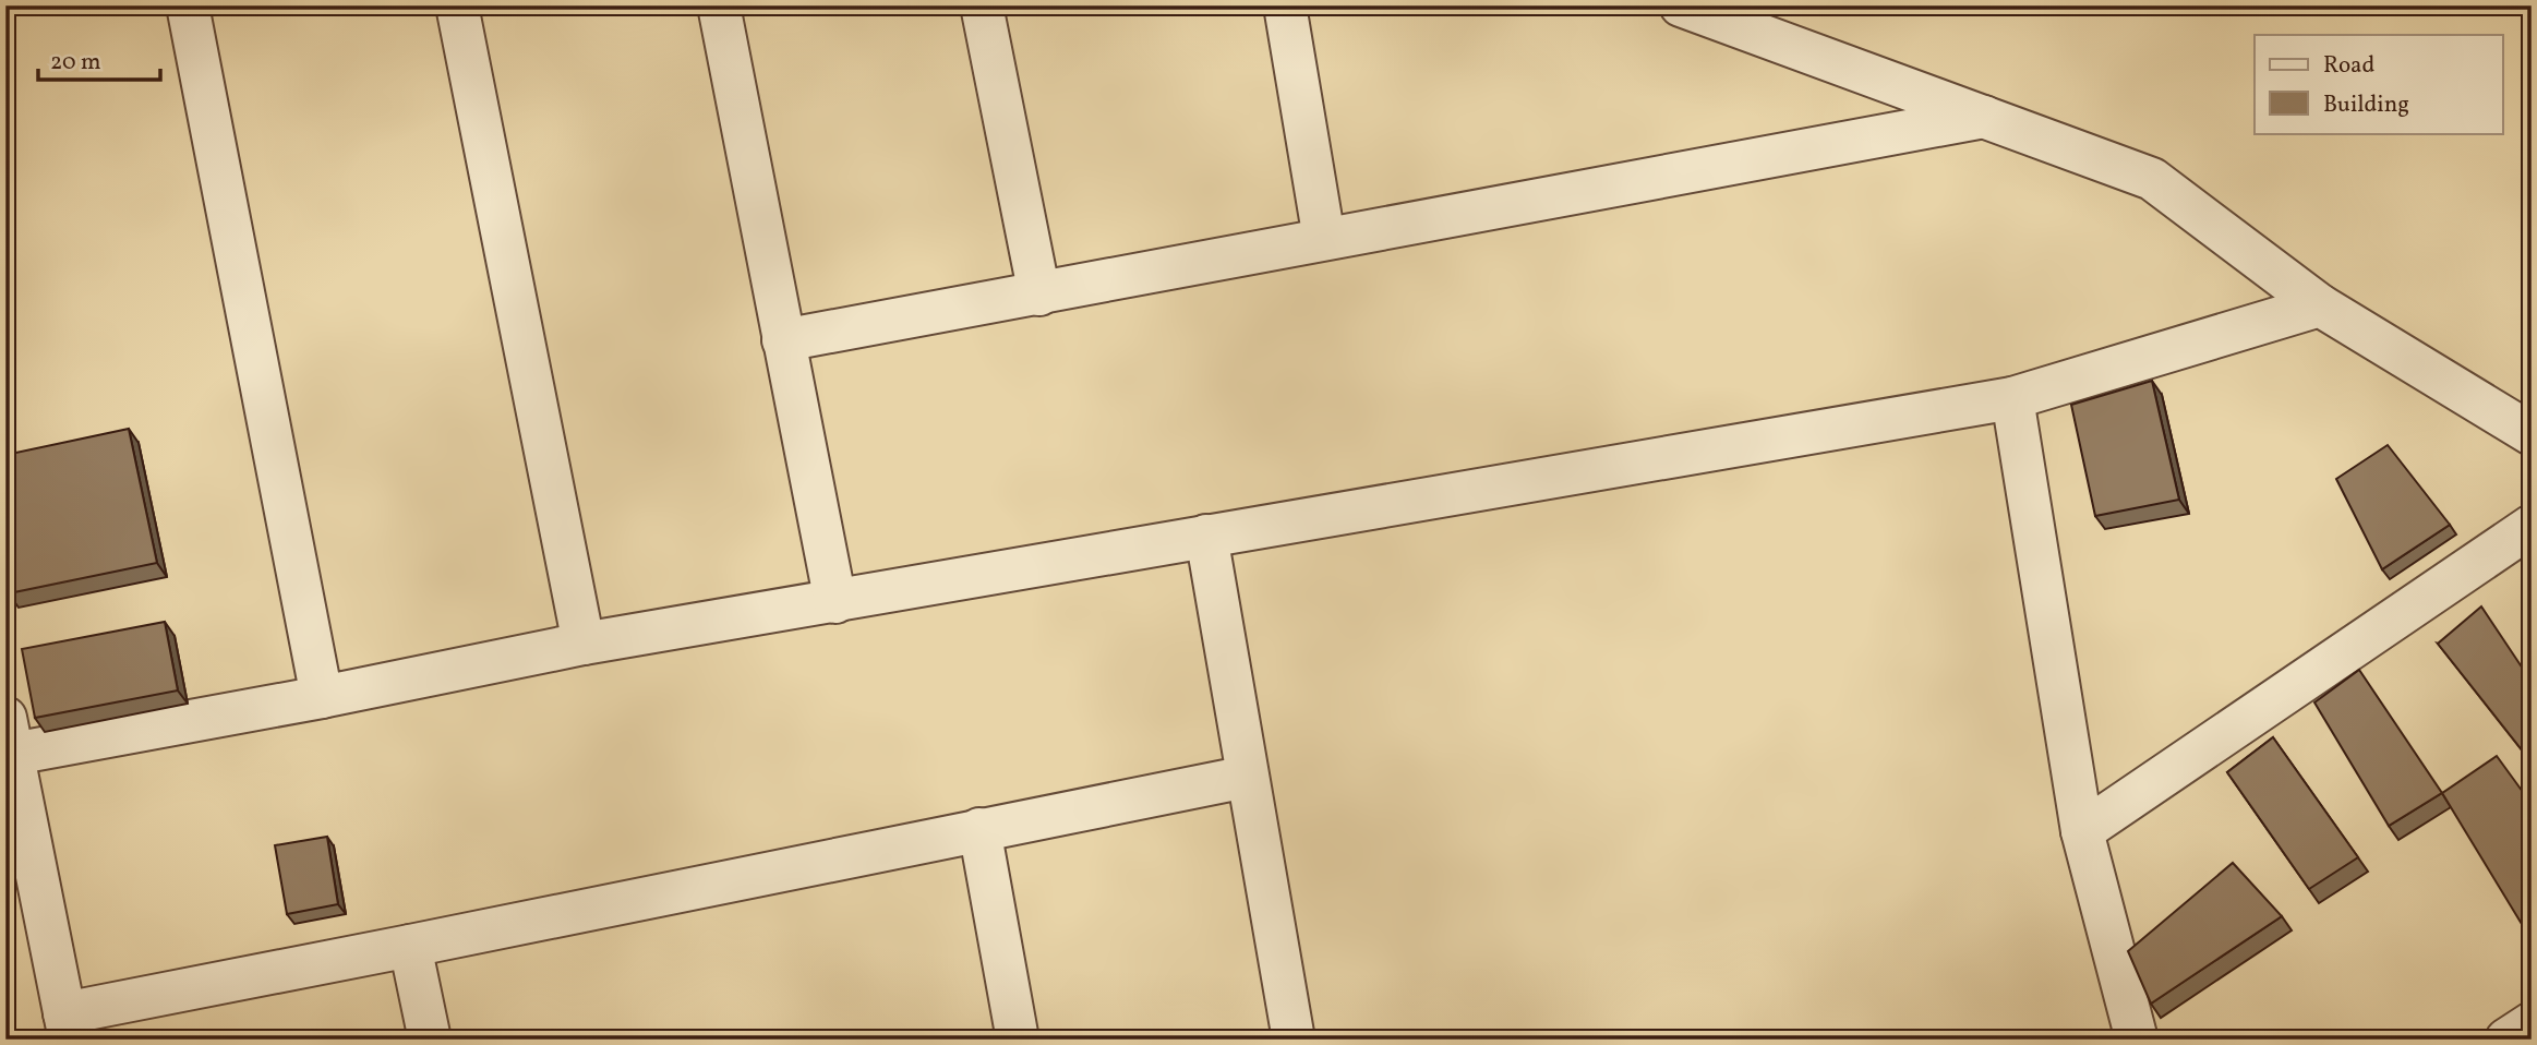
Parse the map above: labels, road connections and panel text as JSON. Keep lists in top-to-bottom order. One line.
{"legend":["Road","Building"],"scale_bar":"20 m"}
